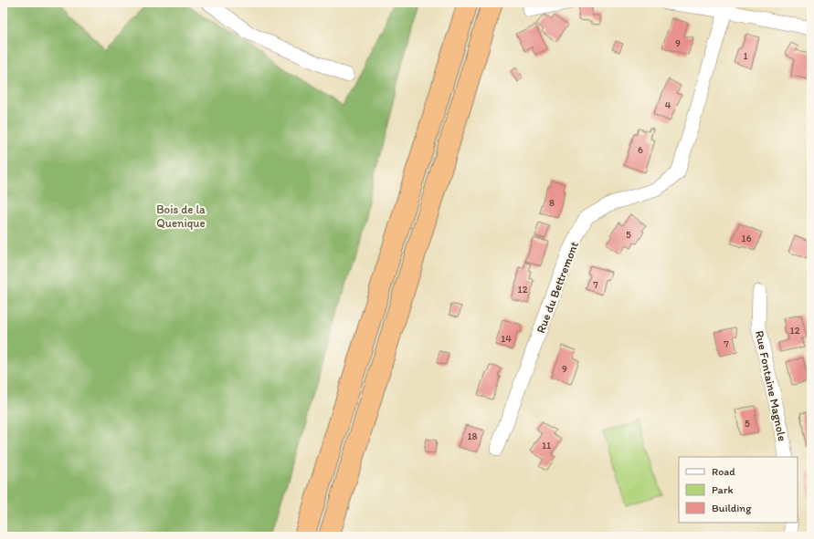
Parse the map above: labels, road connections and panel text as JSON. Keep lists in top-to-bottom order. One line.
{"streets":{"street":["Rue du Bettremont","Rue Fontaine Magnole"]},"parks":["Bois de la Quenique"],"house_numbers":["9","1","4","6","8","5","16","7","12","12","14","7","9","5","18","11"],"legend":["Road","Park","Building"]}
